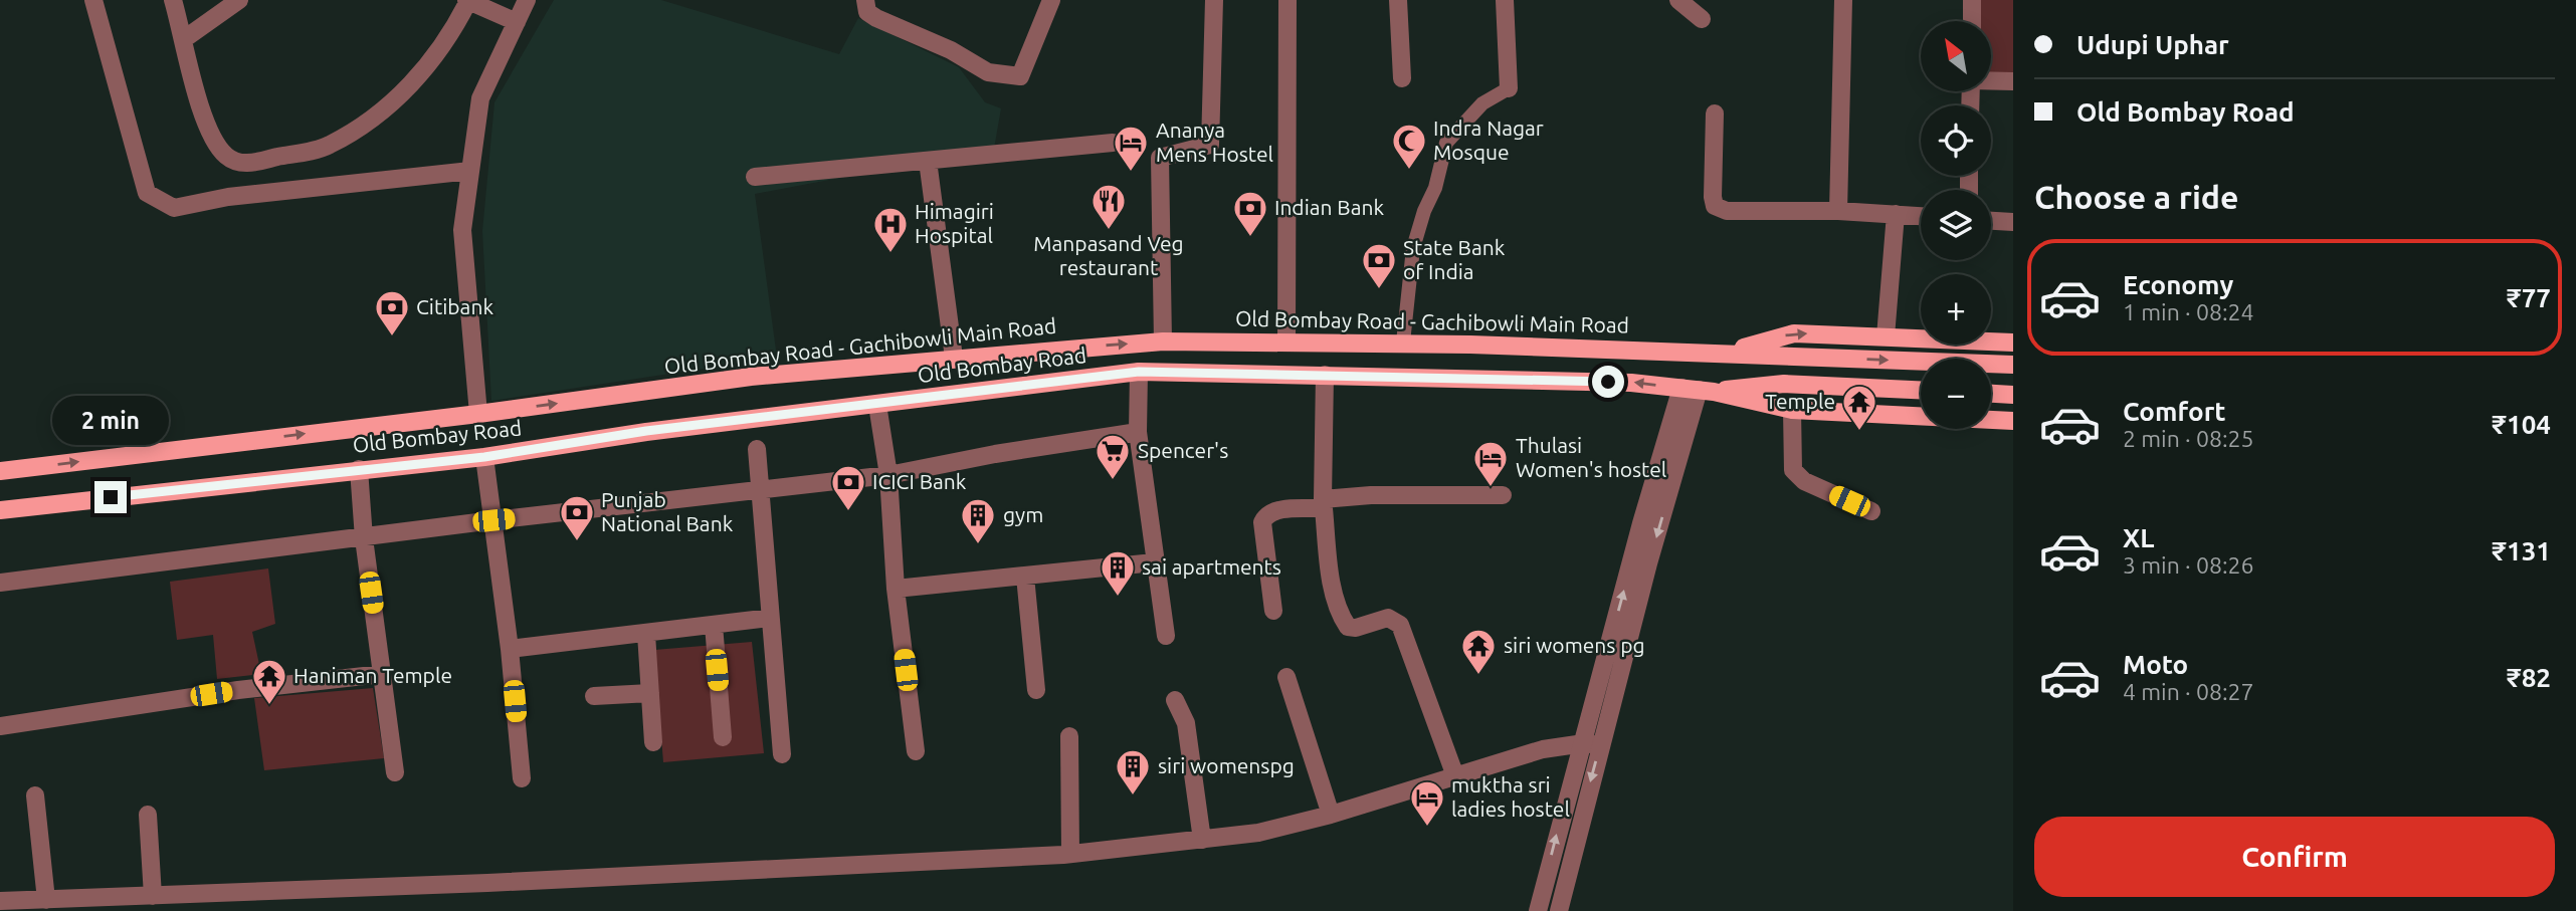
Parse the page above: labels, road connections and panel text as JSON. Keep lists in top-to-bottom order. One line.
{"streets":{"main road":["Old Bombay Road - Gachibowli Main Road","Old Bombay Road"]},"places":{"mosque":["Indra Nagar Mosque"],"hotel":["Ananya Mens Hostel","Thulasi Women's hostel","muktha sri ladies hostel"],"restaurant":["Manpasand Veg restaurant"],"bank":["Indian Bank","State Bank of India","Citibank","ICICI Bank","Punjab National Bank"],"hospital":["Himagiri Hospital"],"temple":["Temple","siri womens pg","Haniman Temple"],"supermarket":["Spencer's"],"building":["gym","sai apartments","siri womenspg"]},"north":"top left","page":{"banner":["Udupi Uphar","Old Bombay Road"],"map_buttons":["+","−"],"heading":"Choose a ride","list":[{"name":"Economy","note":"1 min · 08:24","value":"₹77"},{"name":"Comfort","note":"2 min · 08:25","value":"₹104"},{"name":"XL","note":"3 min · 08:26","value":"₹131"},{"name":"Moto","note":"4 min · 08:27","value":"₹82"}],"bubble":"2 min","buttons":"Confirm"}}
